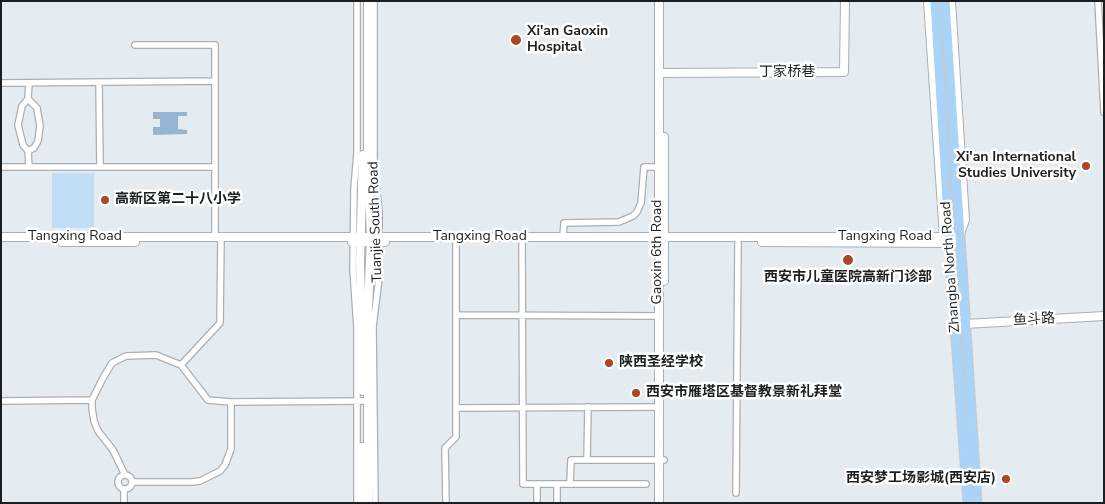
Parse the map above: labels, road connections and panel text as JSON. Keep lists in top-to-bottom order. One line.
{"streets":{"main road":["Zhangba North Road"],"street":["丁家桥巷","Tuanjie South Road","Tangxing Road","Gaoxin 6th Road","鱼斗路"]},"crossings":[["丁家桥巷","Gaoxin 6th Road"],["Tuanjie South Road","Tangxing Road"],["Tangxing Road","Gaoxin 6th Road"],["Tangxing Road","Zhangba North Road"],["Zhangba North Road","鱼斗路"]],"places":["Xi'an Gaoxin Hospital","Xi'an International Studies University","高新区第二十八小学","西安市儿童医院高新门诊部","陕西圣经学校","西安市雁塔区基督教景新礼拜堂","西安梦工场影城(西安店)"]}
